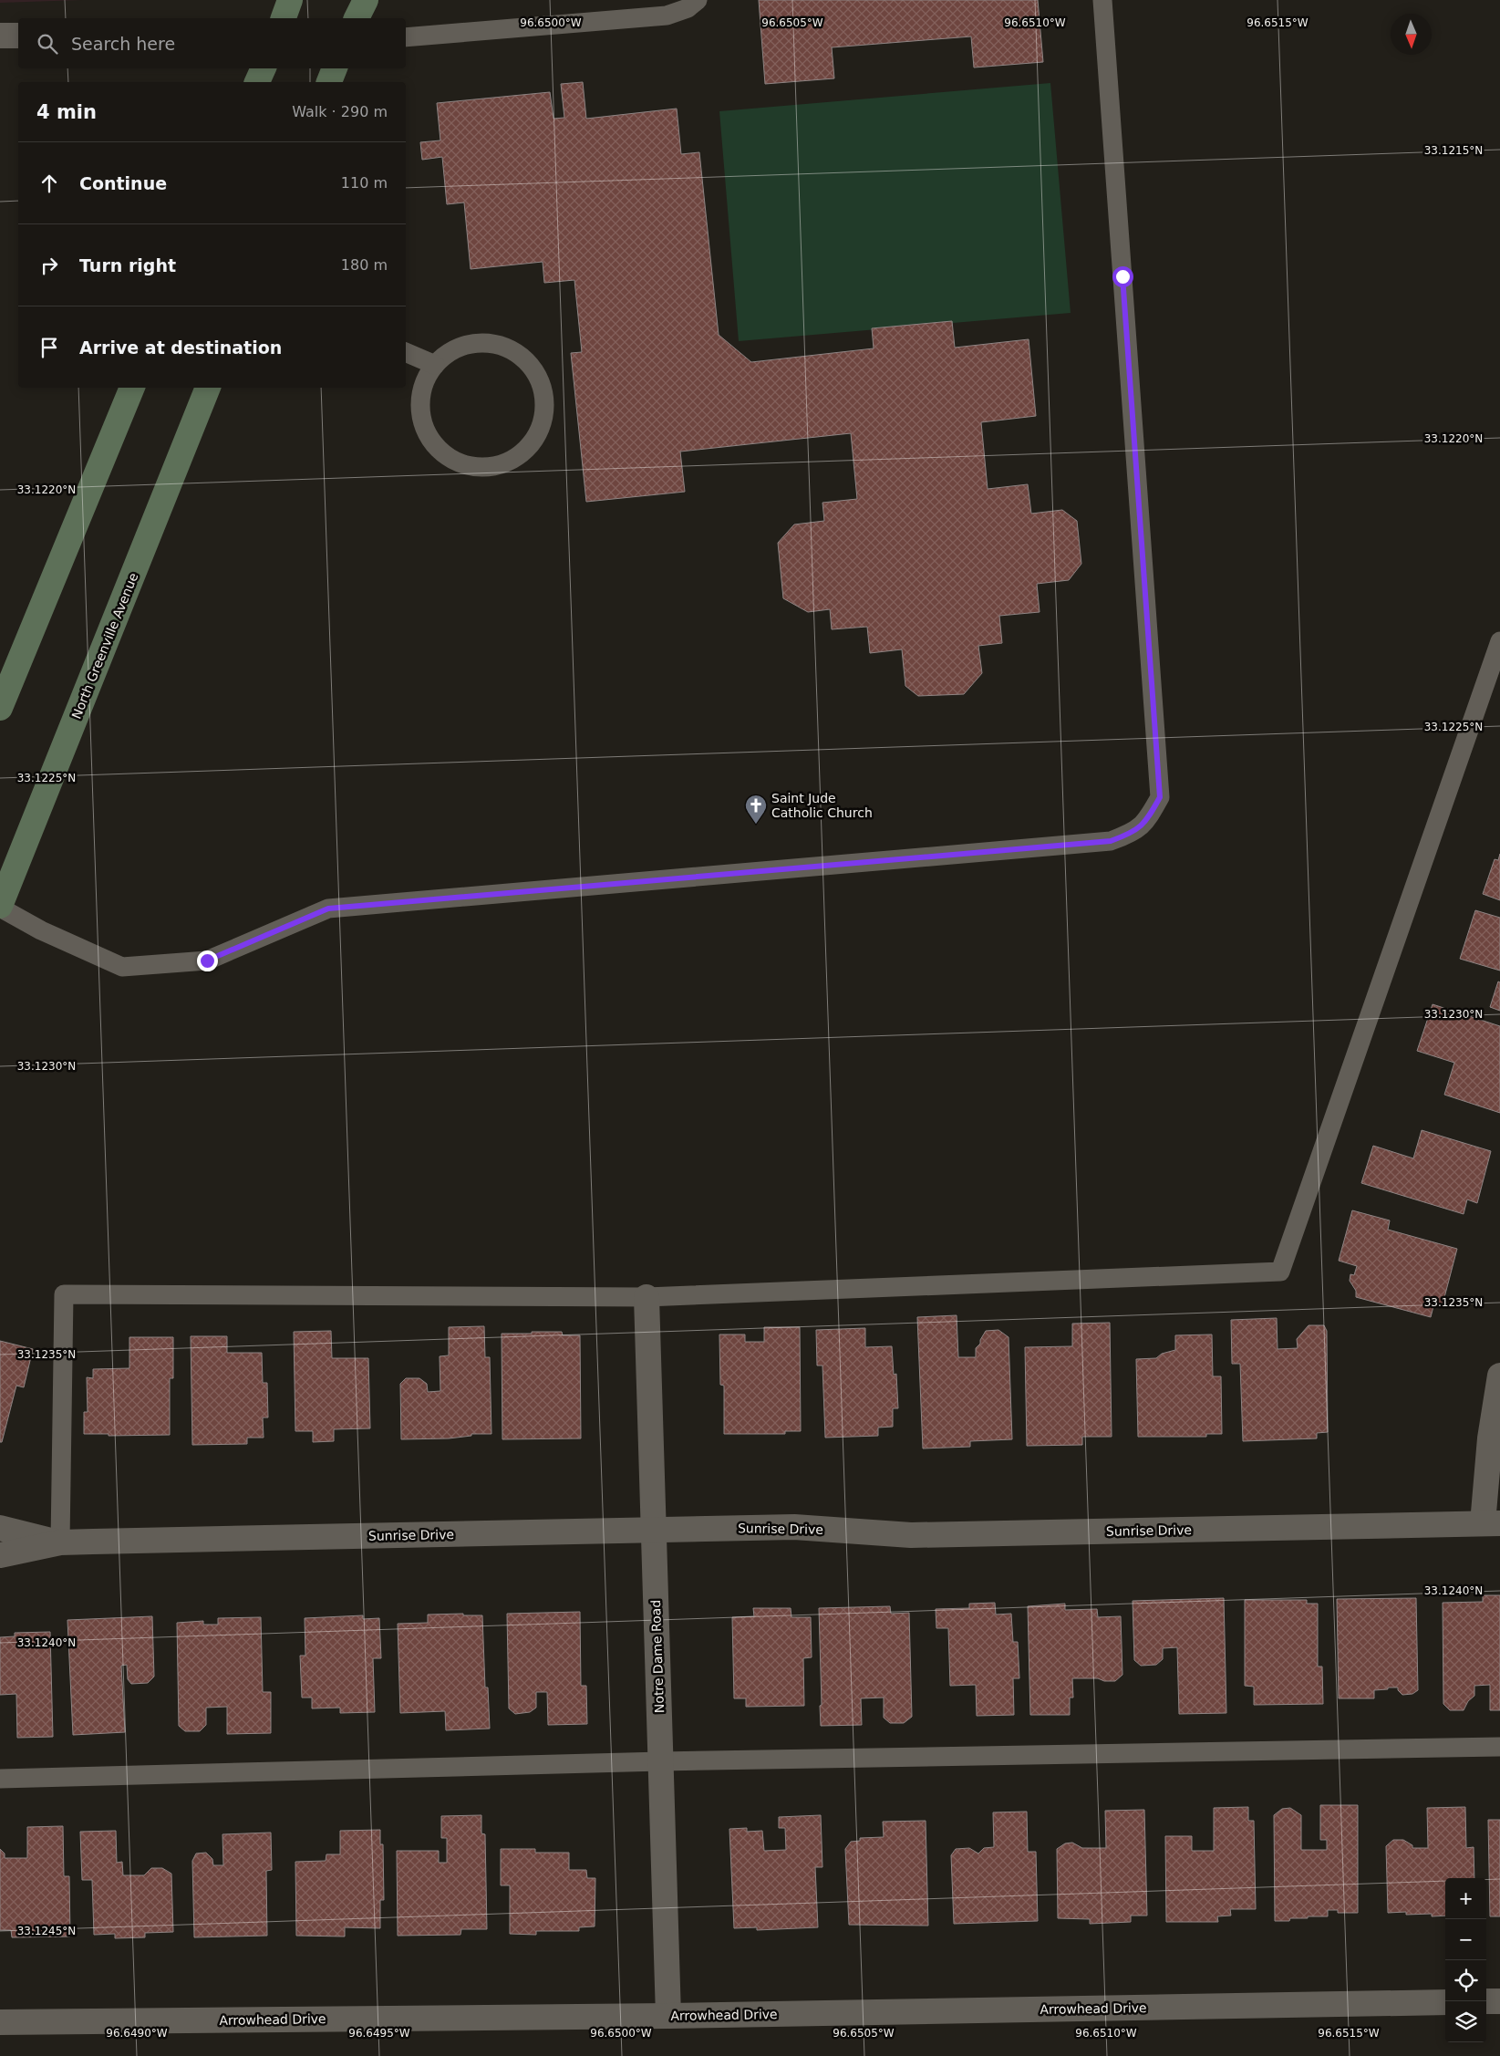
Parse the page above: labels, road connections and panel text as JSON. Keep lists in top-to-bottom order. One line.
{"streets":{"main road":["North Greenville Avenue"],"street":["Sunrise Drive","Notre Dame Road","Arrowhead Drive"]},"crossings":[["Sunrise Drive","Notre Dame Road"],["Notre Dame Road","Arrowhead Drive"]],"places":{"church":["Saint Jude Catholic Church"]},"north":"bottom","page":{"search":"Search here","heading":["4 min","Walk · 290 m"],"list":[["Continue","110 m"],["Turn right","180 m"],"Arrive at destination"],"map_buttons":["+","−"]},"coordinates":["96.6500°W","96.6505°W","96.6510°W","96.6515°W","33.1215°N","33.1220°N","33.1225°N","33.1230°N","33.1235°N","33.1240°N","33.1245°N","96.6490°W","96.6495°W"]}
